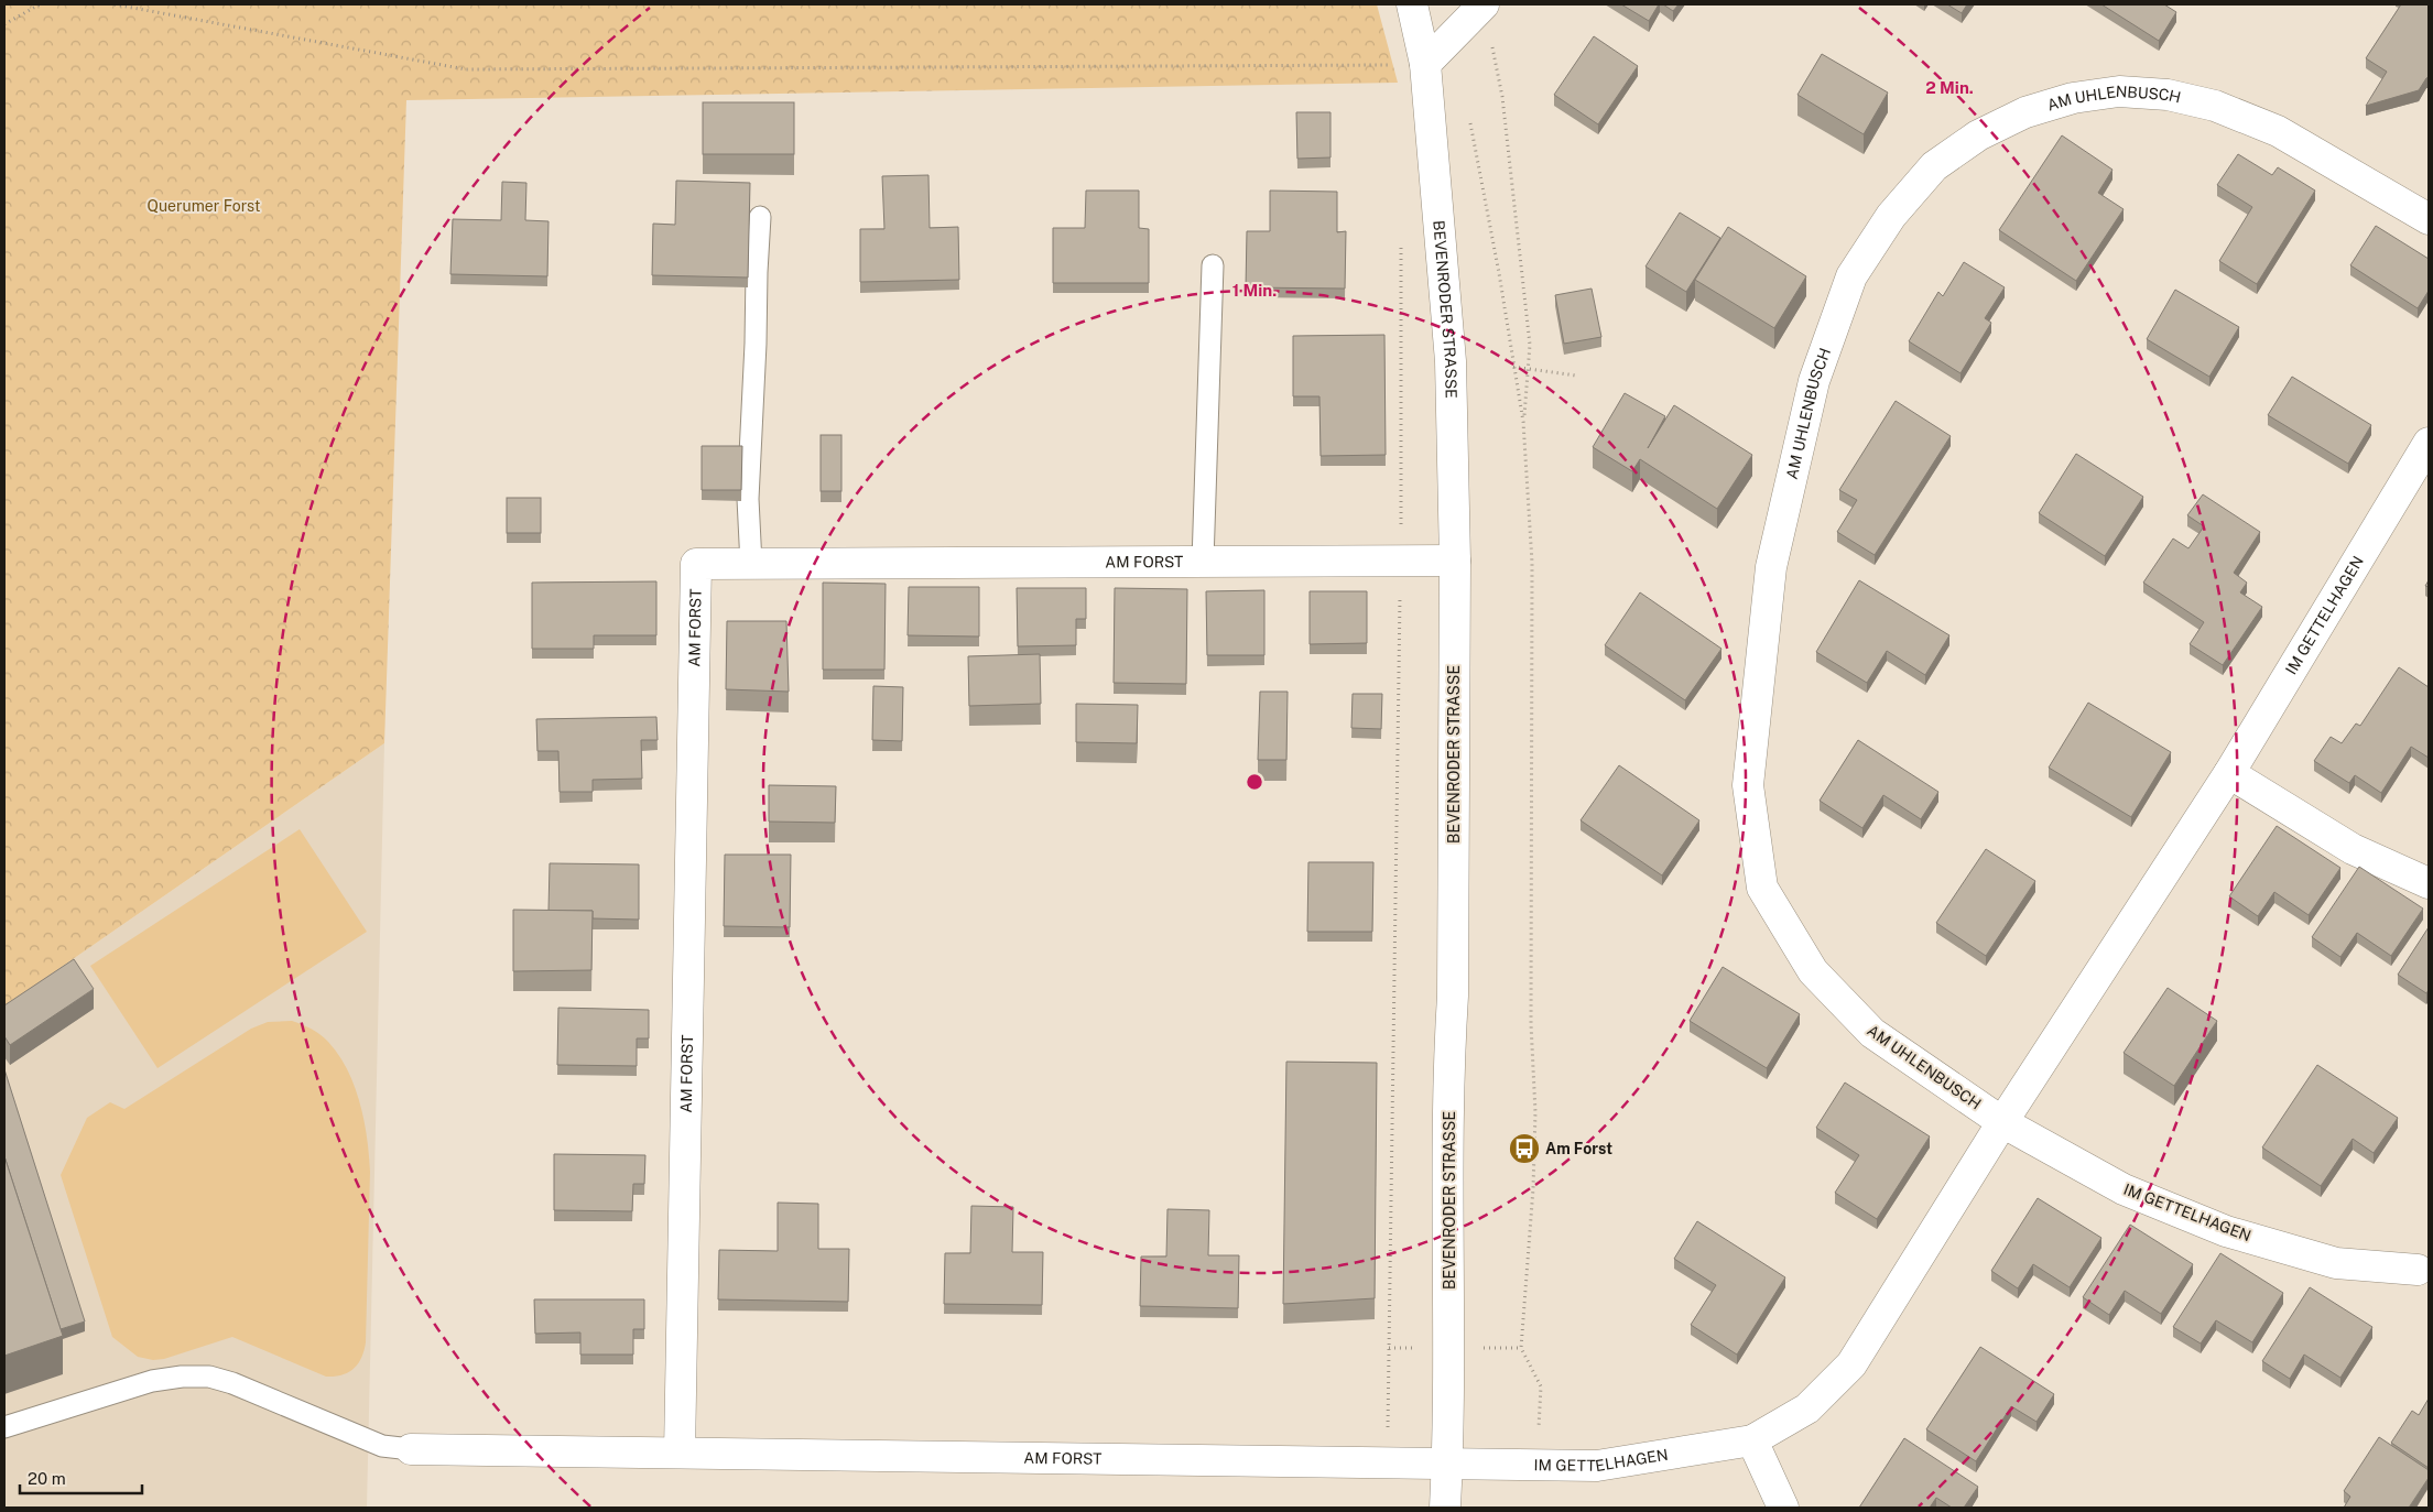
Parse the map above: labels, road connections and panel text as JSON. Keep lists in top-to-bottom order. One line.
{"streets":{"street":["AM UHLENBUSCH","BEVENRODER STRASSE","AM FORST","IM GETTELHAGEN"]},"crossings":[["AM UHLENBUSCH","IM GETTELHAGEN"],["BEVENRODER STRASSE","AM FORST"],["BEVENRODER STRASSE","IM GETTELHAGEN"],["AM FORST","IM GETTELHAGEN"]],"parks":["Querumer Forst"],"places":{"bus stop":["Am Forst"]},"scale_bar":"20 m","rings":["2 Min.","1 Min."]}
